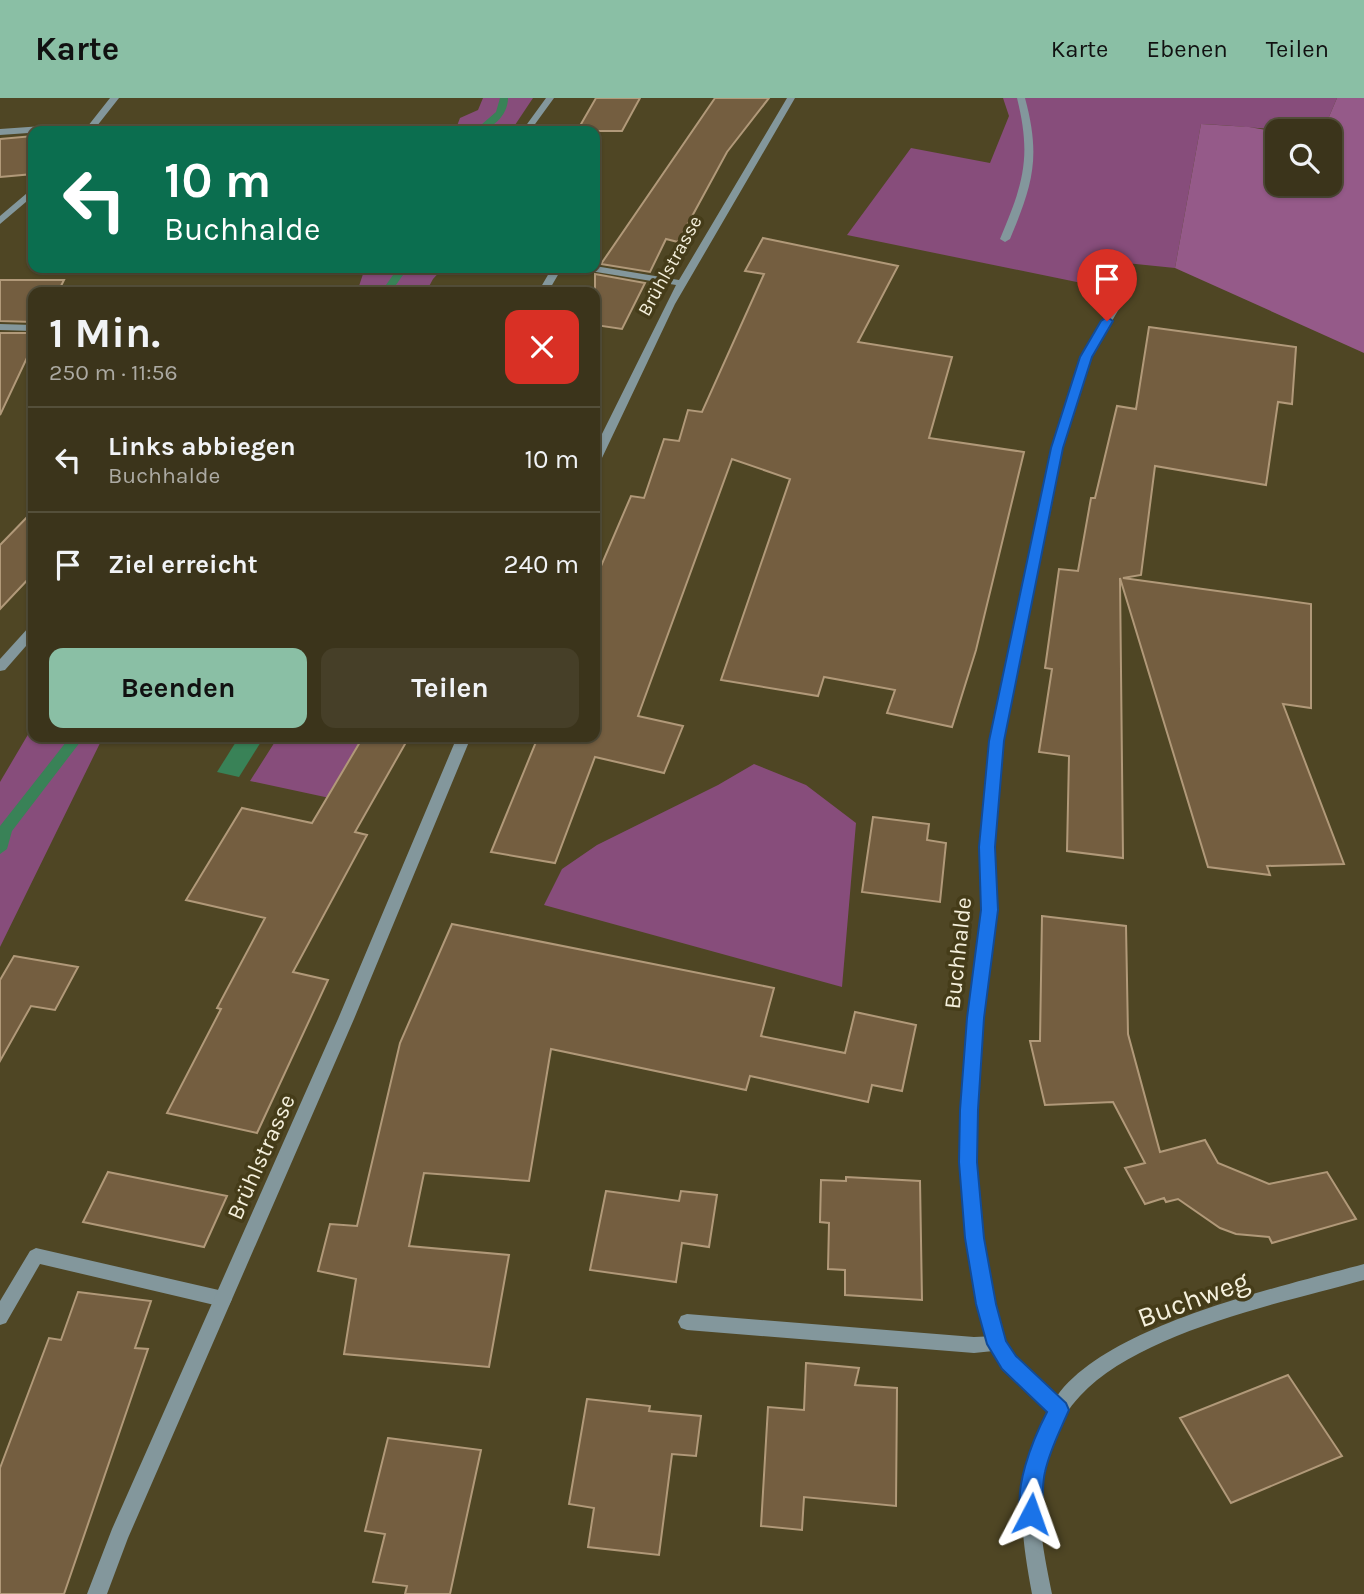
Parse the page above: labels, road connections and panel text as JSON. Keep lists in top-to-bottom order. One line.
{"streets":{"street":["Brühlstrasse","Buchhalde","Buchweg"]},"crossings":[["Buchhalde","Buchweg"]],"page":{"header":"Karte","nav":["Karte","Ebenen","Teilen"],"turn":["10 m","Buchhalde"],"heading":["1 Min.","250 m · 11:56"],"list":[{"name":"Links abbiegen","note":"Buchhalde","value":"10 m"},{"name":"Ziel erreicht","value":"240 m"}],"buttons":["Beenden","Teilen"]}}
